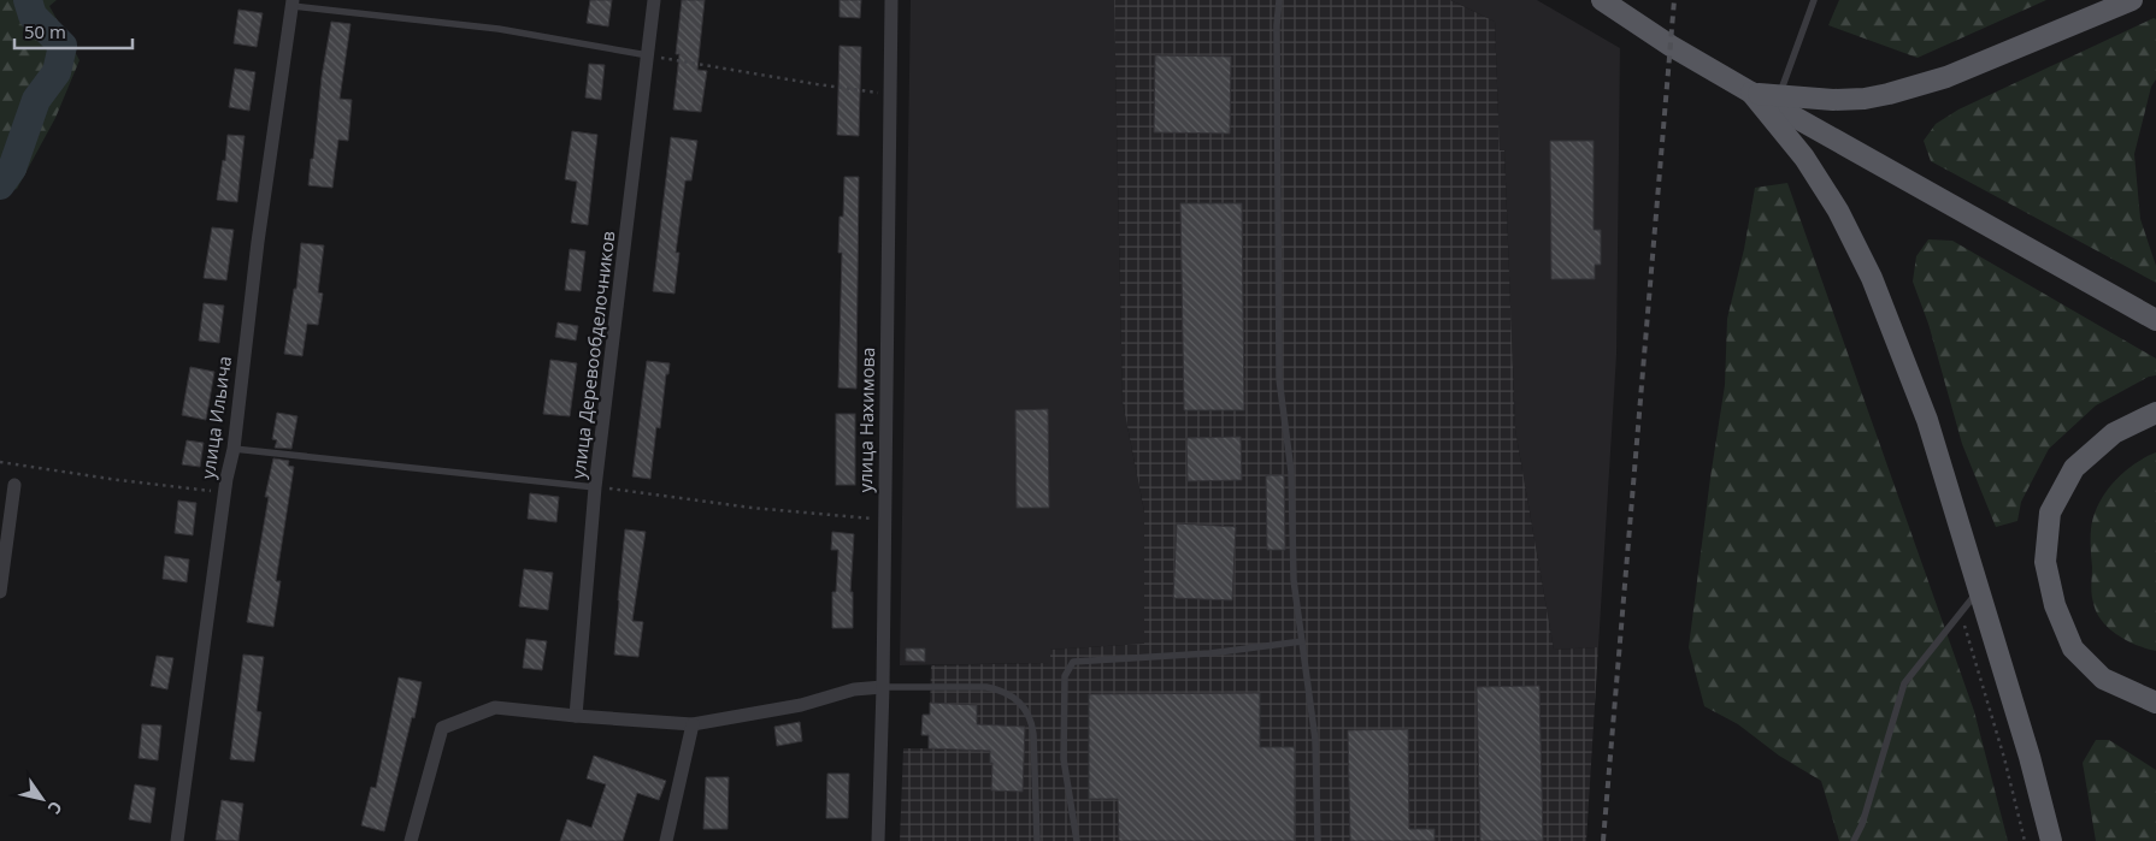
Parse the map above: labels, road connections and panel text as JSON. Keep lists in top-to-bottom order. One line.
{"streets":{"street":["улица Деревообделочников","улица Ильича","улица Нахимова"]},"scale_bar":"50 m","north":"bottom right"}
